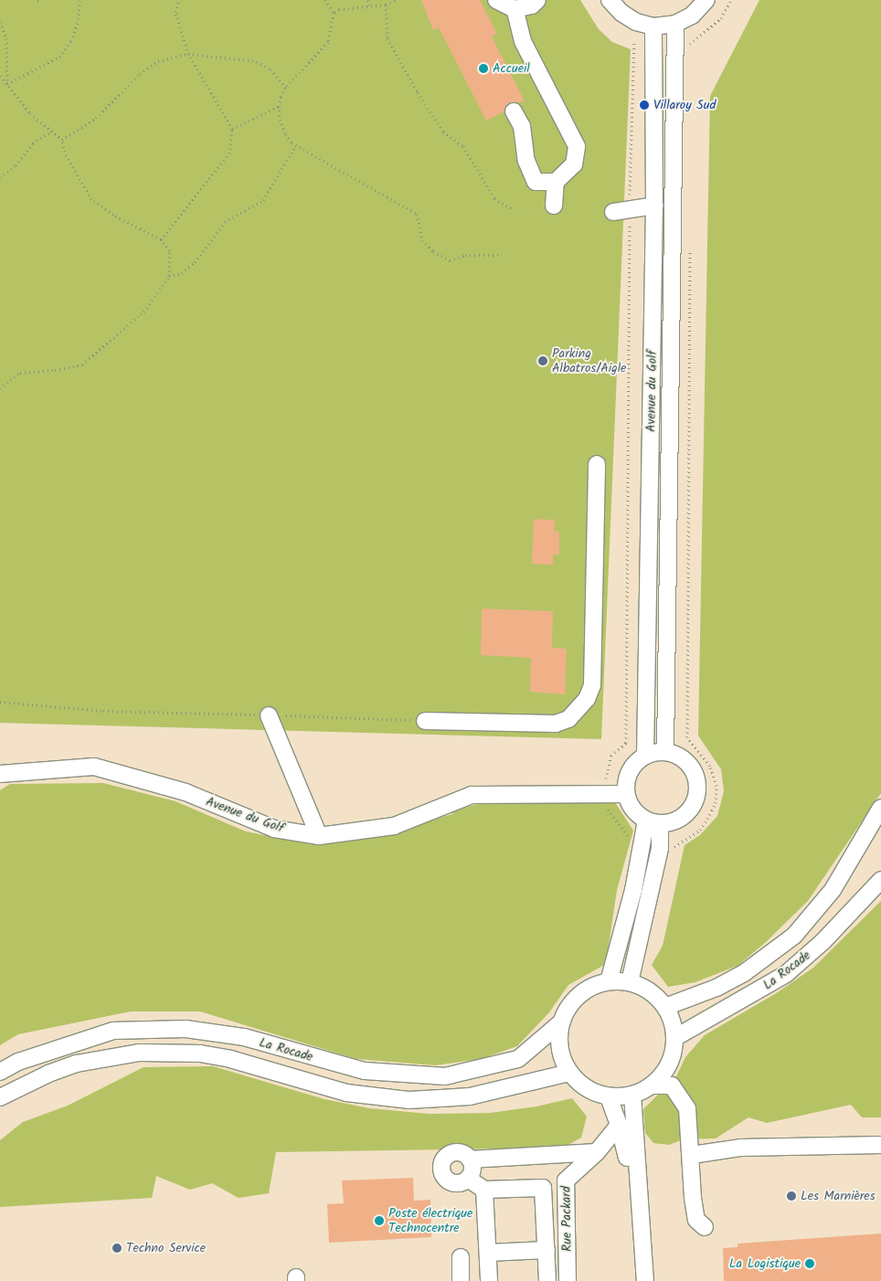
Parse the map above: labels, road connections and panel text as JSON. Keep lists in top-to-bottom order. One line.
{"streets":{"street":["Avenue du Golf","La Rocade","Rue Packard"]},"places":["Accueil","Villaroy Sud","Parking Albatros/Aigle","Les Marnières","Poste électrique Technocentre","Techno Service","La Logistique"]}
